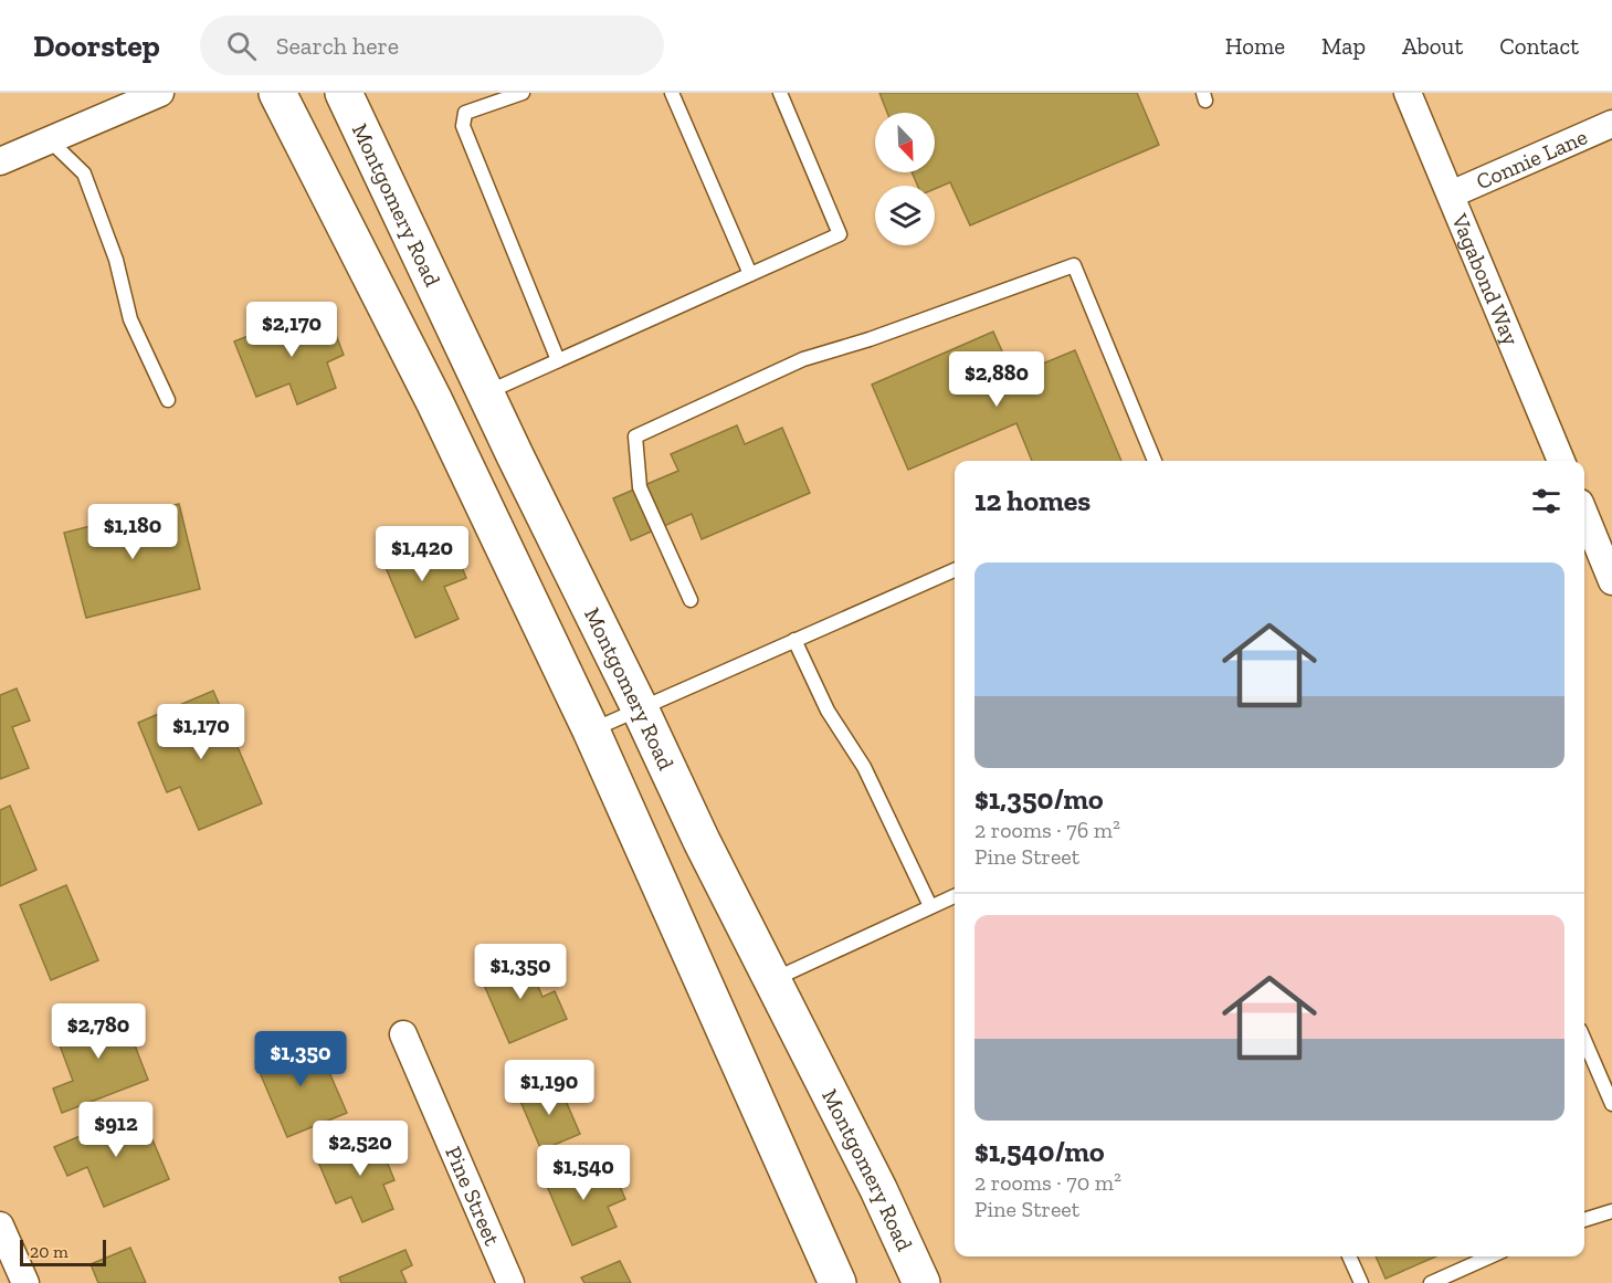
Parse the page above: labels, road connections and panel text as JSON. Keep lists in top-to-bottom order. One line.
{"streets":{"main road":["Montgomery Road"],"street":["Connie Lane","Vagabond Way","Pine Street"]},"crossings":[["Connie Lane","Vagabond Way"]],"scale_bar":"20 m","north":"bottom right","page":{"header":"Doorstep","search":"Search here","nav":["Home","Map","About","Contact"],"price":["$2,170","$2,880","$1,180","$1,420","$1,170","$1,350","$2,780","$1,350","$1,190","$912","$2,520","$1,540"],"heading":"12 homes","list":[{"name":"$1,350/mo","note":"2 rooms · 76 m² · Pine Street"},{"name":"$1,540/mo","note":"2 rooms · 70 m² · Pine Street"}],"scale":"20 m"}}
